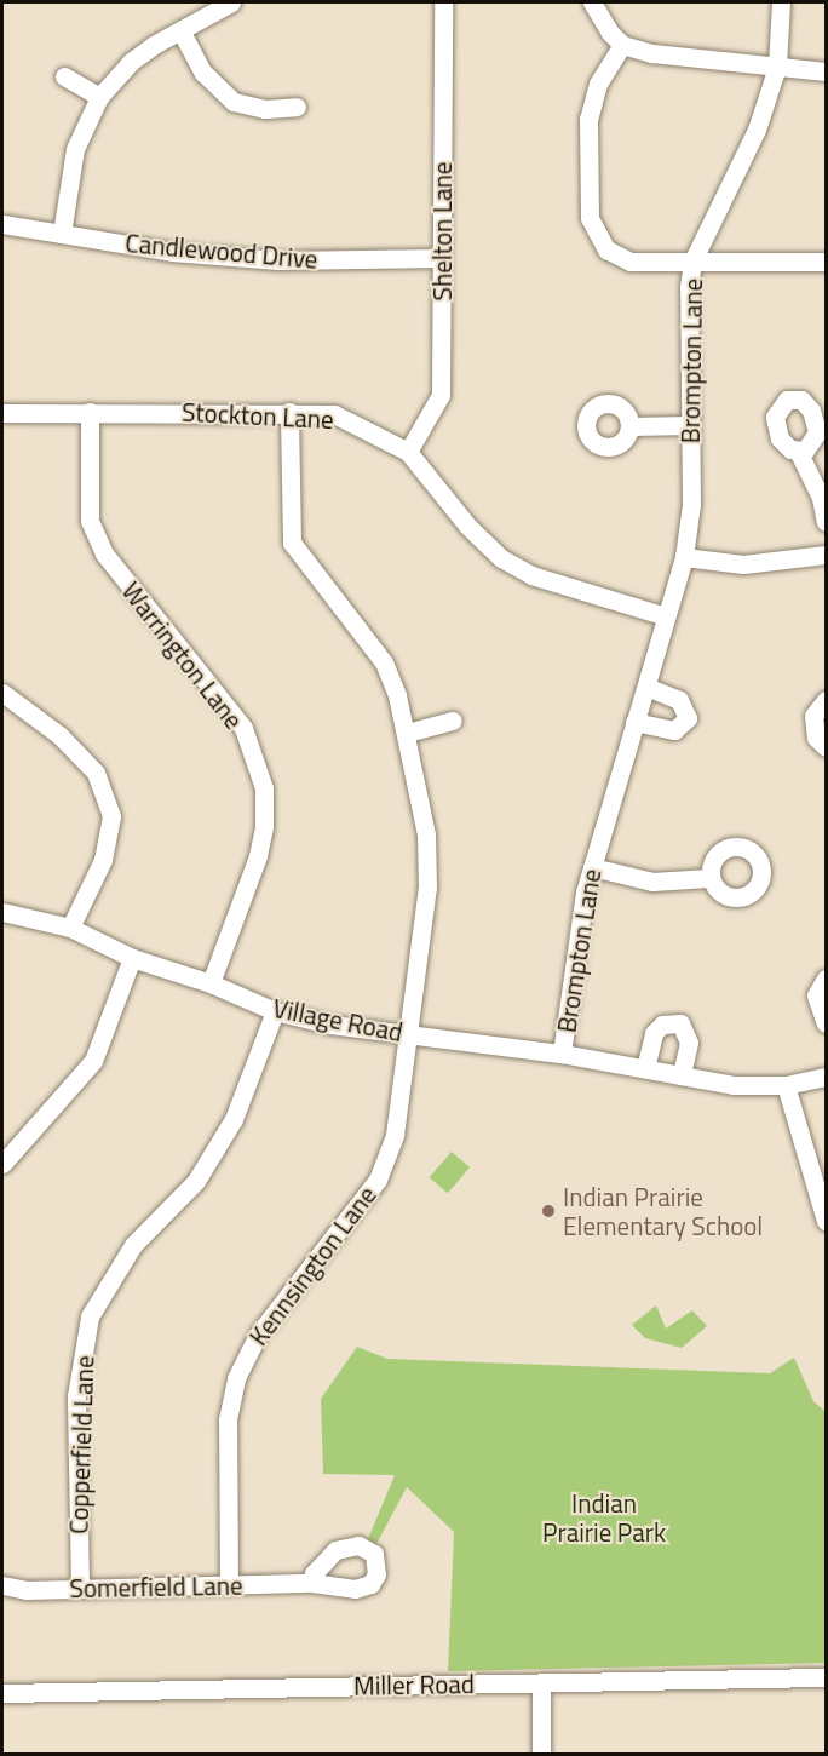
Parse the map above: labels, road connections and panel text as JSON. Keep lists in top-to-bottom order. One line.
{"streets":{"street":["Shelton Lane","Candlewood Drive","Brompton Lane","Stockton Lane","Warrington Lane","Village Road","Kennsington Lane","Copperfield Lane","Somerfield Lane","Miller Road"]},"crossings":[["Shelton Lane","Candlewood Drive"],["Shelton Lane","Stockton Lane"],["Brompton Lane","Stockton Lane"],["Brompton Lane","Village Road"],["Stockton Lane","Warrington Lane"],["Stockton Lane","Kennsington Lane"],["Warrington Lane","Village Road"],["Village Road","Kennsington Lane"],["Village Road","Copperfield Lane"],["Kennsington Lane","Somerfield Lane"],["Copperfield Lane","Somerfield Lane"]],"parks":["Indian Prairie Park"],"places":["Indian Prairie Elementary School"]}
